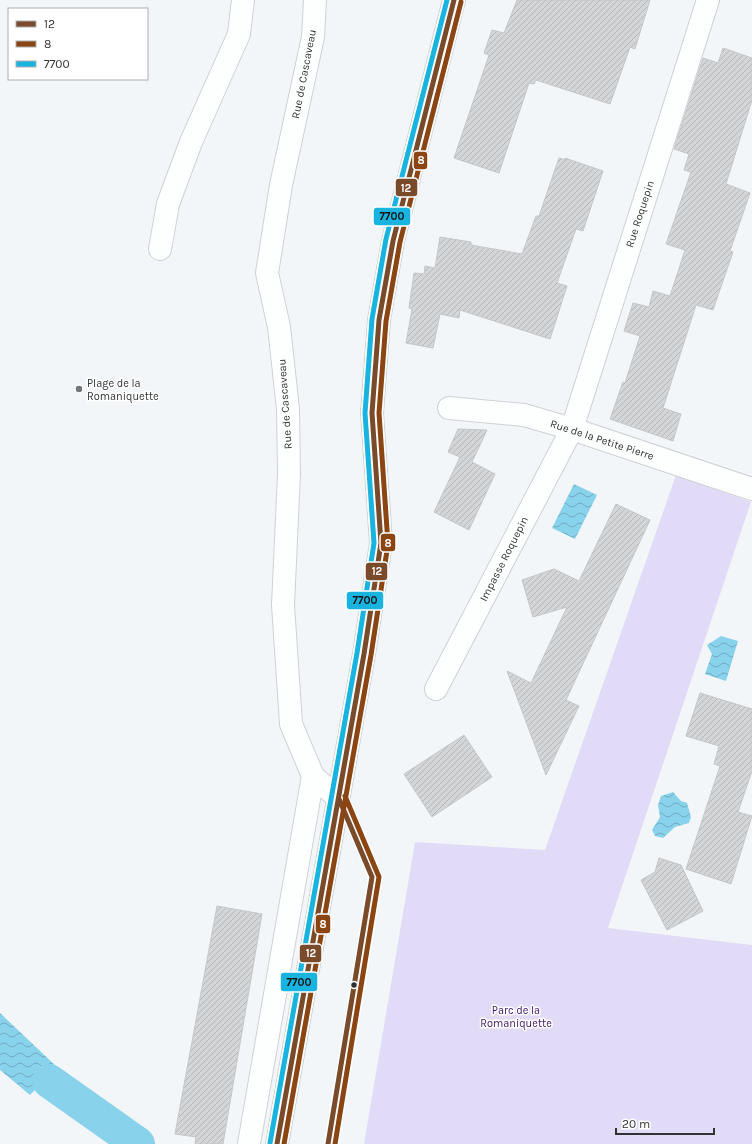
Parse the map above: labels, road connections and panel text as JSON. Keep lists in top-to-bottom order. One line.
{"streets":{"street":["Rue de Cascaveau","Rue Roquepin","Rue de la Petite Pierre","Impasse Roquepin"]},"crossings":[["Rue Roquepin","Rue de la Petite Pierre"],["Rue Roquepin","Impasse Roquepin"],["Rue de la Petite Pierre","Impasse Roquepin"]],"parks":["Parc de la Romaniquette"],"places":["Plage de la Romaniquette"],"lines":["transit line 12","transit line 7700","transit line 8"],"legend":["12","8","7700"],"scale_bar":"20 m"}
